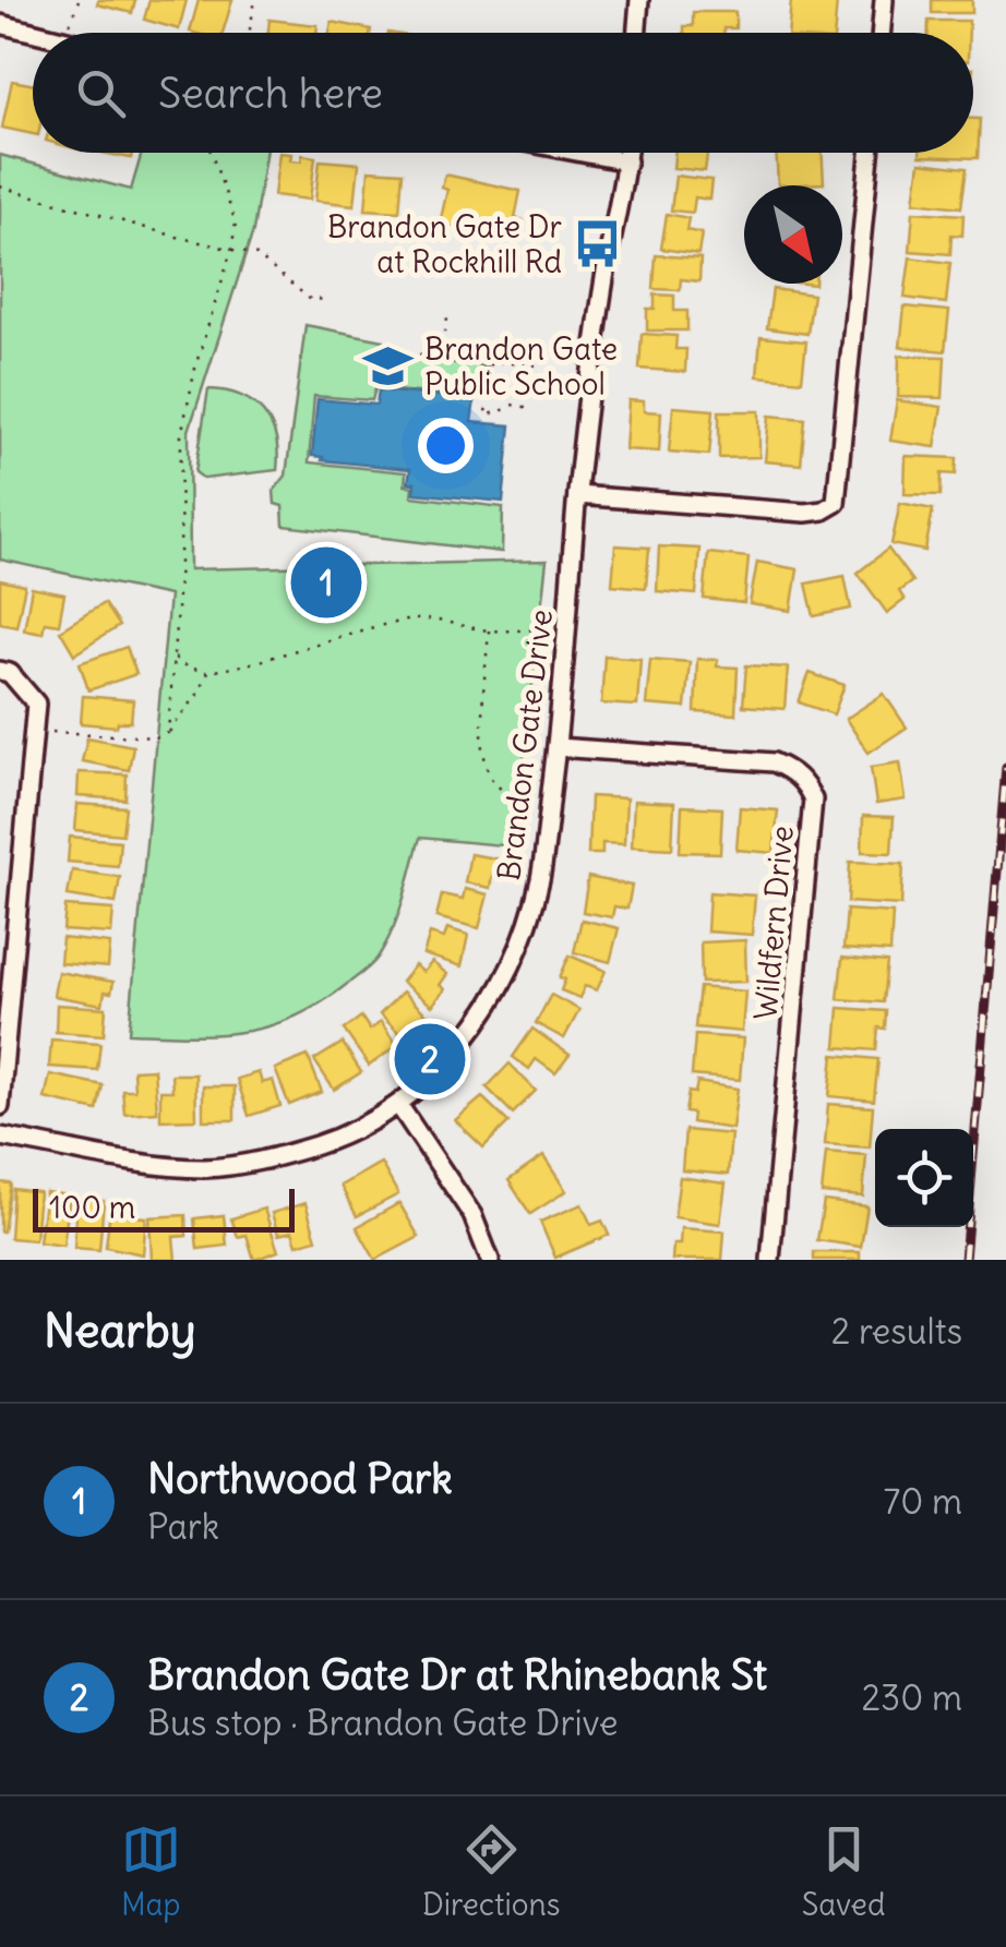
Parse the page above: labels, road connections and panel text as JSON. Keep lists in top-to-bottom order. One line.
{"streets":{"street":["Brandon Gate Drive","Wildfern Drive"]},"crossings":[["Brandon Gate Drive","Wildfern Drive"]],"places":{"bus stop":["Brandon Gate Dr at Rockhill Rd"],"school or university":["Brandon Gate Public School"]},"scale_bar":"100 m","north":"bottom right","page":{"search":"Search here","pins":["1","2"],"scale":"100 m","heading":["Nearby","2 results"],"list":[{"mark":"1","name":"Northwood Park","note":"Park","value":"70 m"},{"mark":"2","name":"Brandon Gate Dr at Rhinebank St","note":"Bus stop · Brandon Gate Drive","value":"230 m"}],"nav":["Map","Directions","Saved"]}}
